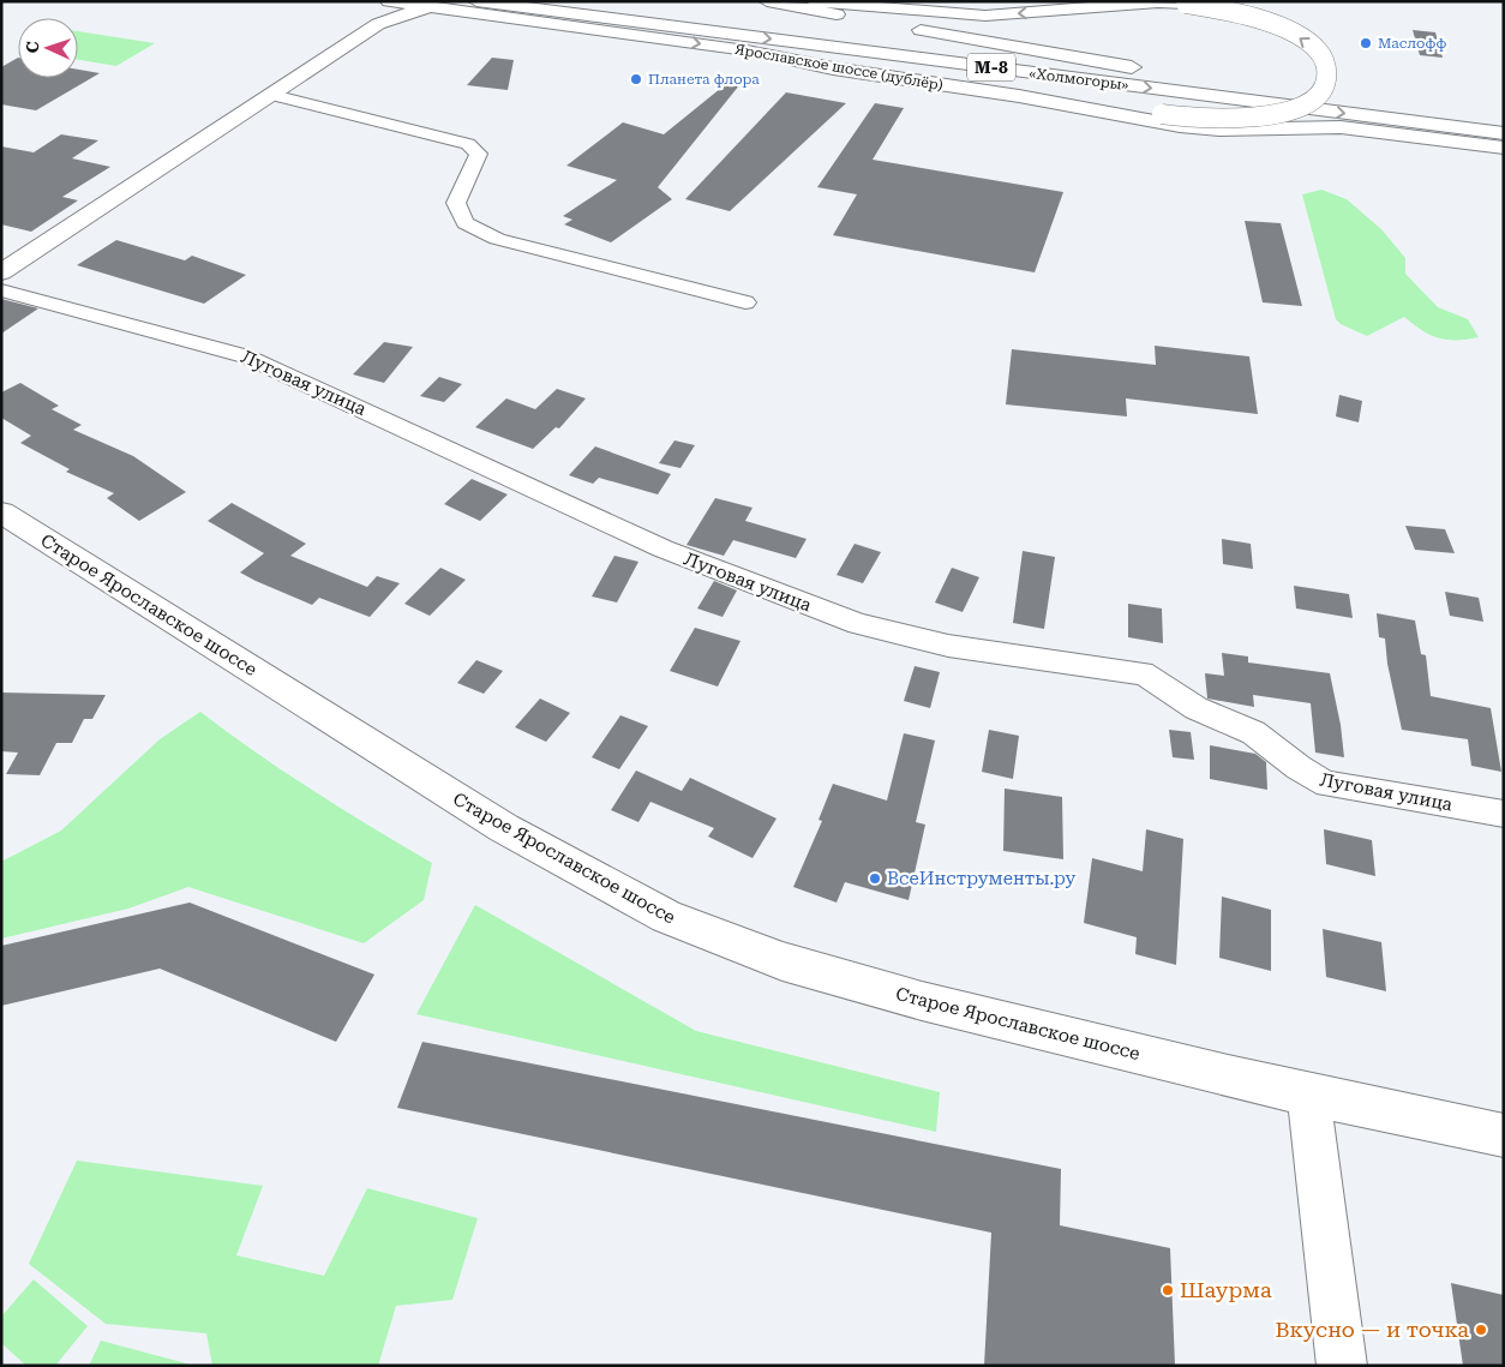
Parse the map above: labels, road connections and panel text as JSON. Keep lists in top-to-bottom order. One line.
{"streets":{"main road":["Ярославское шоссе (дублёр)","М-8","«Холмогоры»","Старое Ярославское шоссе"],"street":["Луговая улица"]},"places":["Маслофф","Планета флора","ВсеИнструменты.ру","Шаурма","Вкусно — и точка"],"north":"left"}
